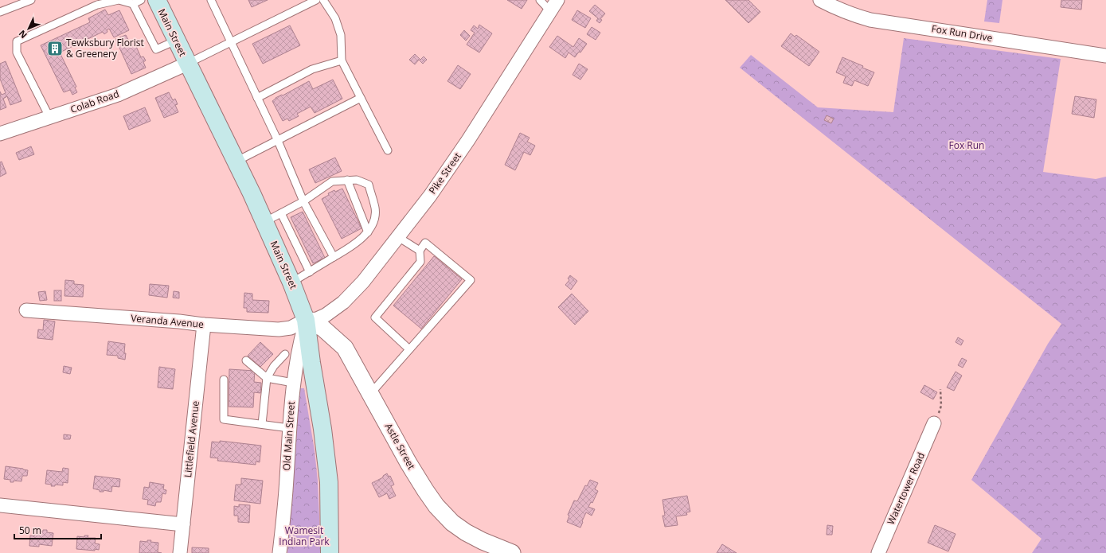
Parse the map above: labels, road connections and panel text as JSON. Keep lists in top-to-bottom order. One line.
{"streets":{"main road":["Main Street"],"street":["Fox Run Drive","Colab Road","Pike Street","Veranda Avenue","Old Main Street","Littlefield Avenue","Astle Street","Watertower Road"]},"crossings":[["Main Street","Colab Road"],["Main Street","Pike Street"],["Main Street","Veranda Avenue"],["Main Street","Old Main Street"],["Main Street","Astle Street"],["Pike Street","Veranda Avenue"],["Pike Street","Old Main Street"],["Pike Street","Astle Street"],["Veranda Avenue","Old Main Street"],["Veranda Avenue","Littlefield Avenue"],["Veranda Avenue","Astle Street"],["Old Main Street","Astle Street"]],"parks":["Fox Run","Wamesit Indian Park"],"places":{"building":["Tewksbury Florist & Greenery"]},"scale_bar":"50 m","north":"bottom left"}
